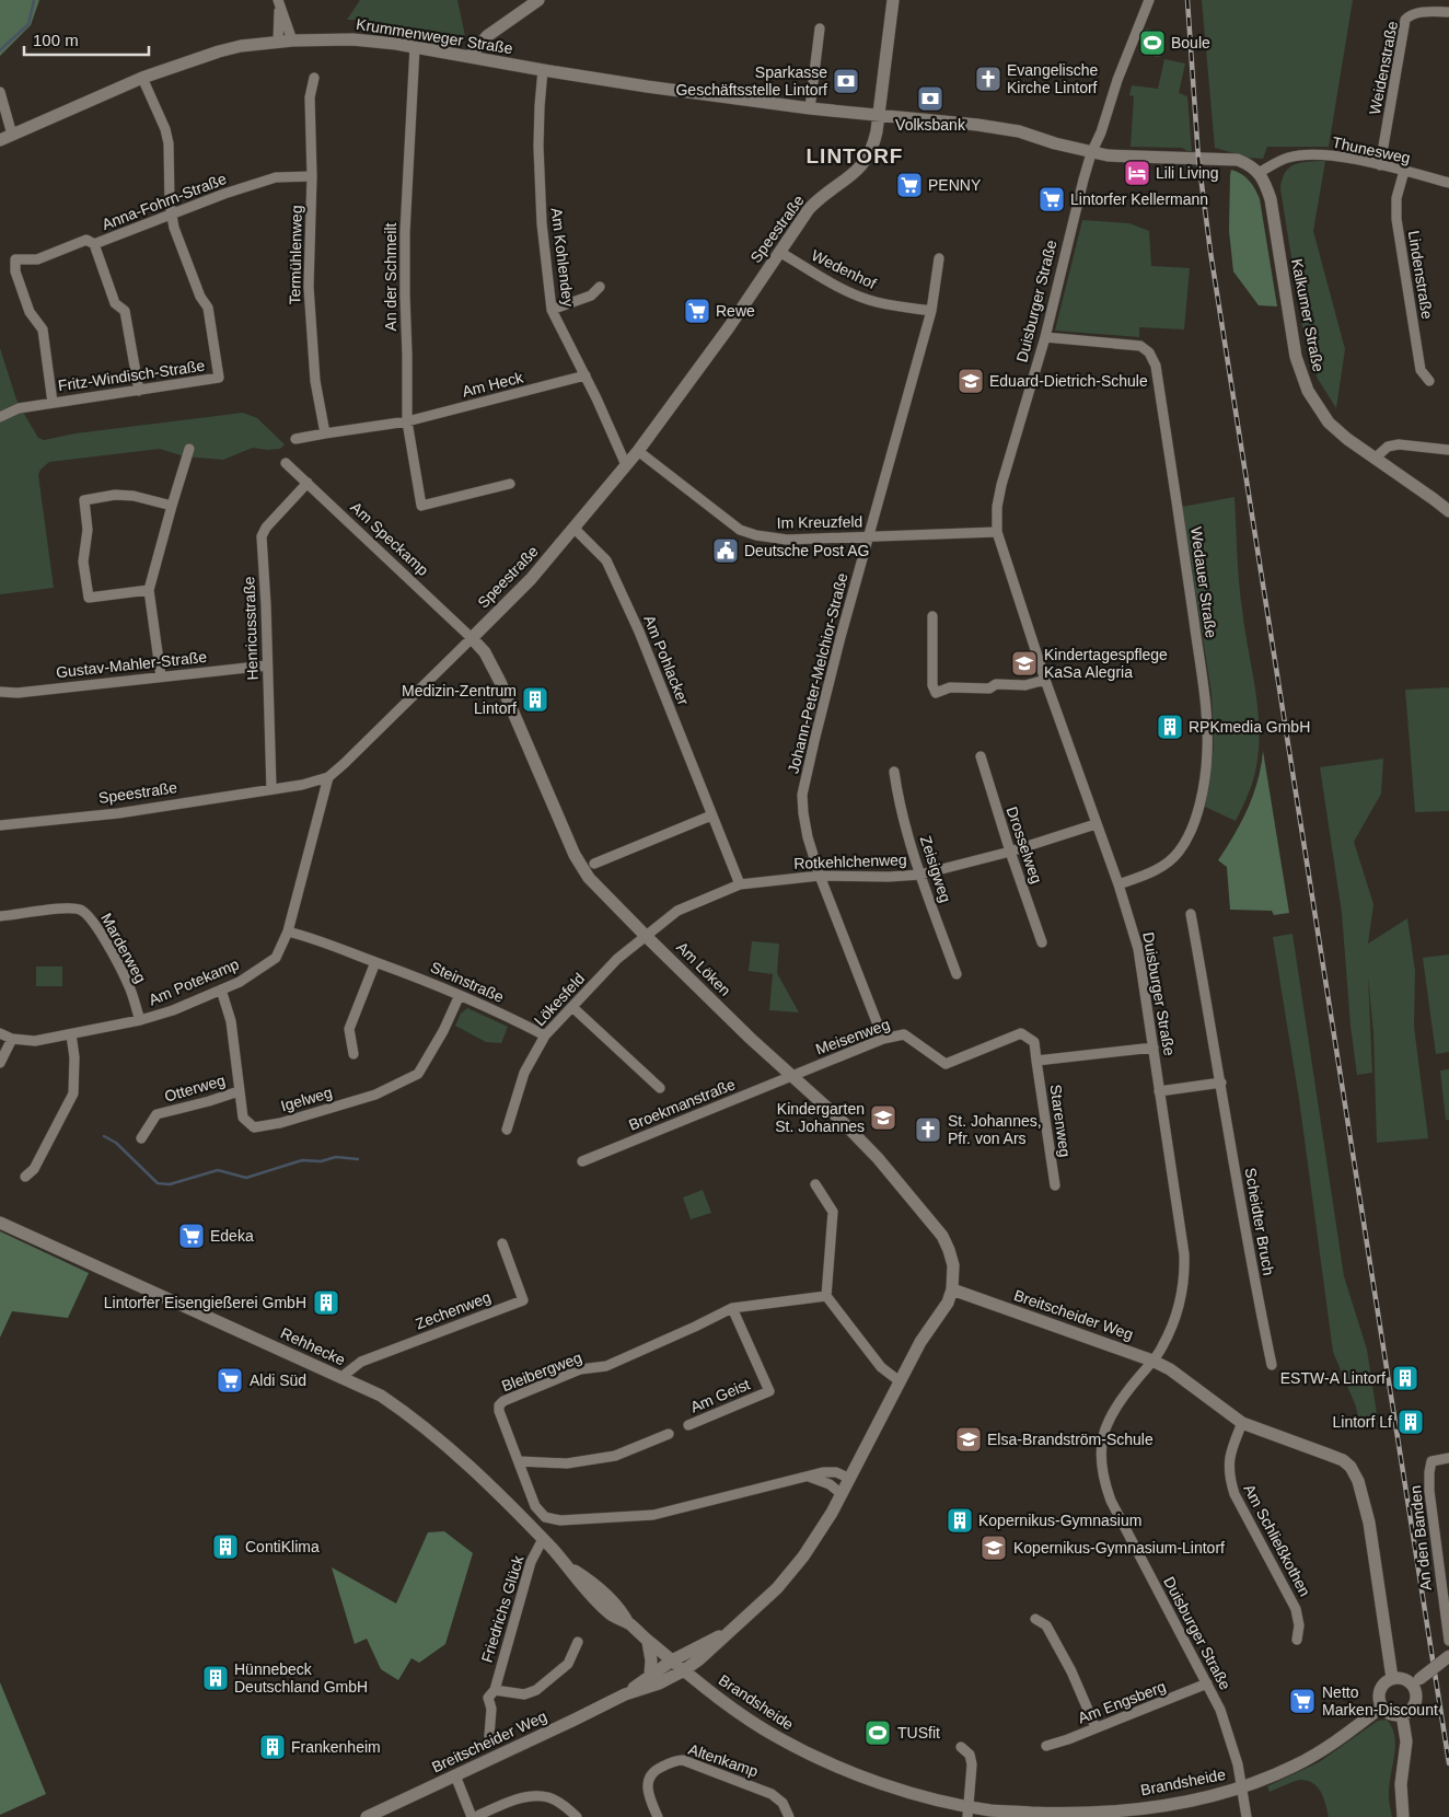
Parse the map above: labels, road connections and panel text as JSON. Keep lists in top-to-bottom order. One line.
{"streets":{"street":["Krummenweger Straße","Weidenstraße","Thunesweg","Anna-Fohrn-Straße","Speestraße","Termühlenweg","Am Kohlendey","Wedenhof","Lindenstraße","An der Schmeilt","Duisburger Straße","Kalkumer Straße","Fritz-Windisch-Straße","Am Heck","Im Kreuzfeld","Am Speckamp","Wedauer Straße","Henricusstraße","Am Pohlacker","Gustav-Mahler-Straße","Johann-Peter-Melchior-Straße","Drosselweg","Rotkehlchenweg","Zeisigweg","Marderweg","Am Löken","Am Potekamp","Steinstraße","Lökesfeld","Meisenweg","Otterweg","Igelweg","Broekmanstraße","Starenweg","Scheidter Bruch","Zechenweg","Breitscheider Weg","Rehhecke","Bleibergweg","Am Geist","An den Banden","Am Schließkothen","Friedrichs Glück","Brandsheide","Am Engsberg","Altenkamp"]},"crossings":[["Krummenweger Straße","Speestraße"],["Krummenweger Straße","Am Kohlendey"],["Krummenweger Straße","An der Schmeilt"],["Krummenweger Straße","Duisburger Straße"],["Krummenweger Straße","Fritz-Windisch-Straße"],["Weidenstraße","Thunesweg"],["Thunesweg","Lindenstraße"],["Thunesweg","Kalkumer Straße"],["Anna-Fohrn-Straße","Termühlenweg"],["Anna-Fohrn-Straße","Fritz-Windisch-Straße"],["Speestraße","Am Kohlendey"],["Speestraße","Wedenhof"],["Speestraße","Im Kreuzfeld"],["Speestraße","Am Speckamp"],["Speestraße","Henricusstraße"],["Speestraße","Am Pohlacker"],["Speestraße","Am Löken"],["Speestraße","Am Potekamp"],["Am Kohlendey","Am Heck"],["Wedenhof","Johann-Peter-Melchior-Straße"],["An der Schmeilt","Am Heck"],["Duisburger Straße","Im Kreuzfeld"],["Duisburger Straße","Wedauer Straße"],["Duisburger Straße","Rotkehlchenweg"],["Duisburger Straße","Breitscheider Weg"],["Duisburger Straße","Brandsheide"],["Duisburger Straße","Am Engsberg"],["Im Kreuzfeld","Johann-Peter-Melchior-Straße"],["Am Speckamp","Henricusstraße"],["Am Speckamp","Am Löken"],["Henricusstraße","Gustav-Mahler-Straße"],["Am Pohlacker","Rotkehlchenweg"],["Johann-Peter-Melchior-Straße","Rotkehlchenweg"],["Johann-Peter-Melchior-Straße","Meisenweg"],["Drosselweg","Rotkehlchenweg"],["Rotkehlchenweg","Zeisigweg"],["Rotkehlchenweg","Am Löken"],["Rotkehlchenweg","Lökesfeld"],["Marderweg","Am Potekamp"],["Am Löken","Lökesfeld"],["Am Löken","Meisenweg"],["Am Löken","Broekmanstraße"],["Am Löken","Breitscheider Weg"],["Am Potekamp","Steinstraße"],["Am Potekamp","Igelweg"],["Steinstraße","Lökesfeld"],["Steinstraße","Igelweg"],["Meisenweg","Broekmanstraße"],["Meisenweg","Starenweg"],["Otterweg","Igelweg"],["Zechenweg","Rehhecke"],["Breitscheider Weg","Rehhecke"],["Breitscheider Weg","Bleibergweg"],["Breitscheider Weg","Am Schließkothen"],["Breitscheider Weg","Brandsheide"],["Rehhecke","Friedrichs Glück"],["Rehhecke","Brandsheide"],["Bleibergweg","Am Geist"]],"districts":["LINTORF"],"places":{"sports":["Boule","TUSfit"],"church":["Evangelische Kirche Lintorf","St. Johannes, Pfr. von Ars"],"bank":["Sparkasse Geschäftsstelle Lintorf","Volksbank"],"hotel":["Lili Living"],"supermarket":["PENNY","Lintorfer Kellermann","Rewe","Edeka","Aldi Süd","Netto Marken-Discount"],"school or university":["Eduard-Dietrich-Schule","Kindertagespflege KaSa Alegria","Kindergarten St. Johannes","Elsa-Brandström-Schule","Kopernikus-Gymnasium-Lintorf"],"public building":["Deutsche Post AG"],"building":["Medizin-Zentrum Lintorf","RPKmedia GmbH","Lintorfer Eisengießerei GmbH","ESTW-A Lintorf","Lintorf Lf","Kopernikus-Gymnasium","ContiKlima","Hünnebeck Deutschland GmbH","Frankenheim"]},"scale_bar":"100 m"}
